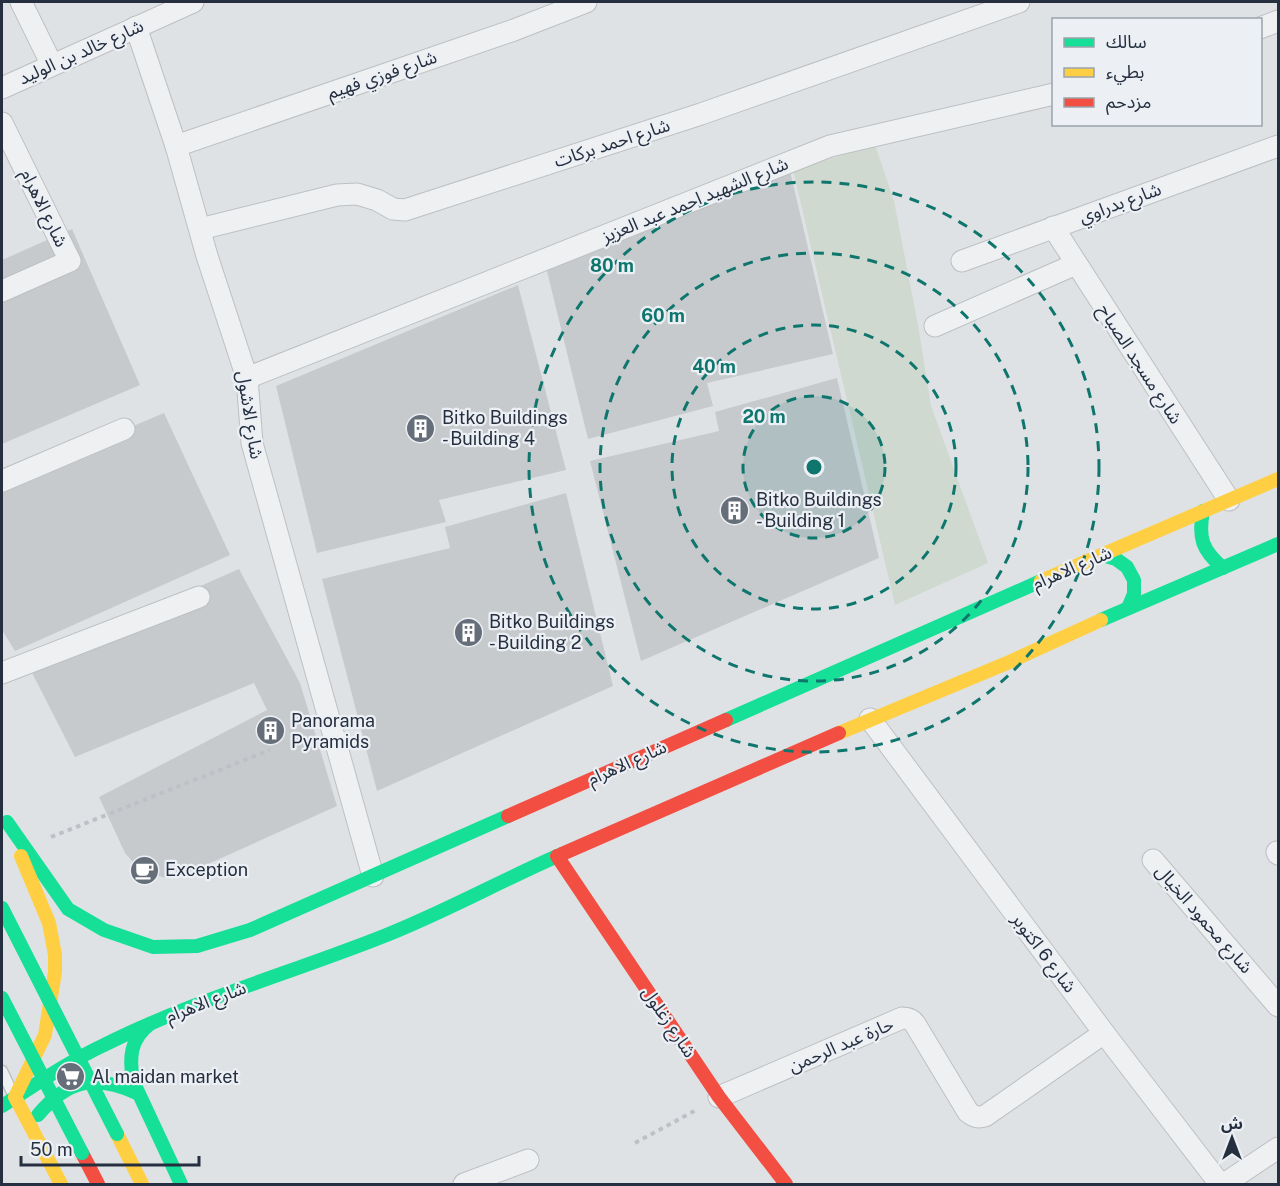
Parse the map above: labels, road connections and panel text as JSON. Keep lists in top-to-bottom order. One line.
{"streets":{"main road":["شارع الاهرام","شارع زغلول"],"street":["شارع خالد بن الوليد","شارع فوزي فهيم","شارع احمد بركات","شارع الشهيد احمد عبد العزيز","شارع بدراوي","شارع مسجد الصباح","شارع الاشول","شارع محمود الخيال","شارع 6 اكتوبر","حارة عبد الرحمن"]},"crossings":[["شارع خالد بن الوليد","شارع الاشول"],["شارع فوزي فهيم","شارع الاشول"],["شارع احمد بركات","شارع الاشول"],["شارع الشهيد احمد عبد العزيز","شارع الاشول"],["شارع بدراوي","شارع مسجد الصباح"],["شارع الاهرام","شارع مسجد الصباح"],["شارع الاهرام","شارع الاشول"],["شارع الاهرام","شارع 6 اكتوبر"],["شارع الاهرام","شارع زغلول"],["شارع 6 اكتوبر","حارة عبد الرحمن"],["شارع زغلول","حارة عبد الرحمن"]],"places":{"building":["Bitko Buildings - Building 4","Bitko Buildings - Building 1","Bitko Buildings - Building 2","Panorama Pyramids"],"cafe":["Exception"],"supermarket":["Al maidan market"]},"legend":["سالك","بطيء","مزدحم"],"scale_bar":"50 m","north":"top","rings":["80 m","60 m","40 m","20 m"]}
